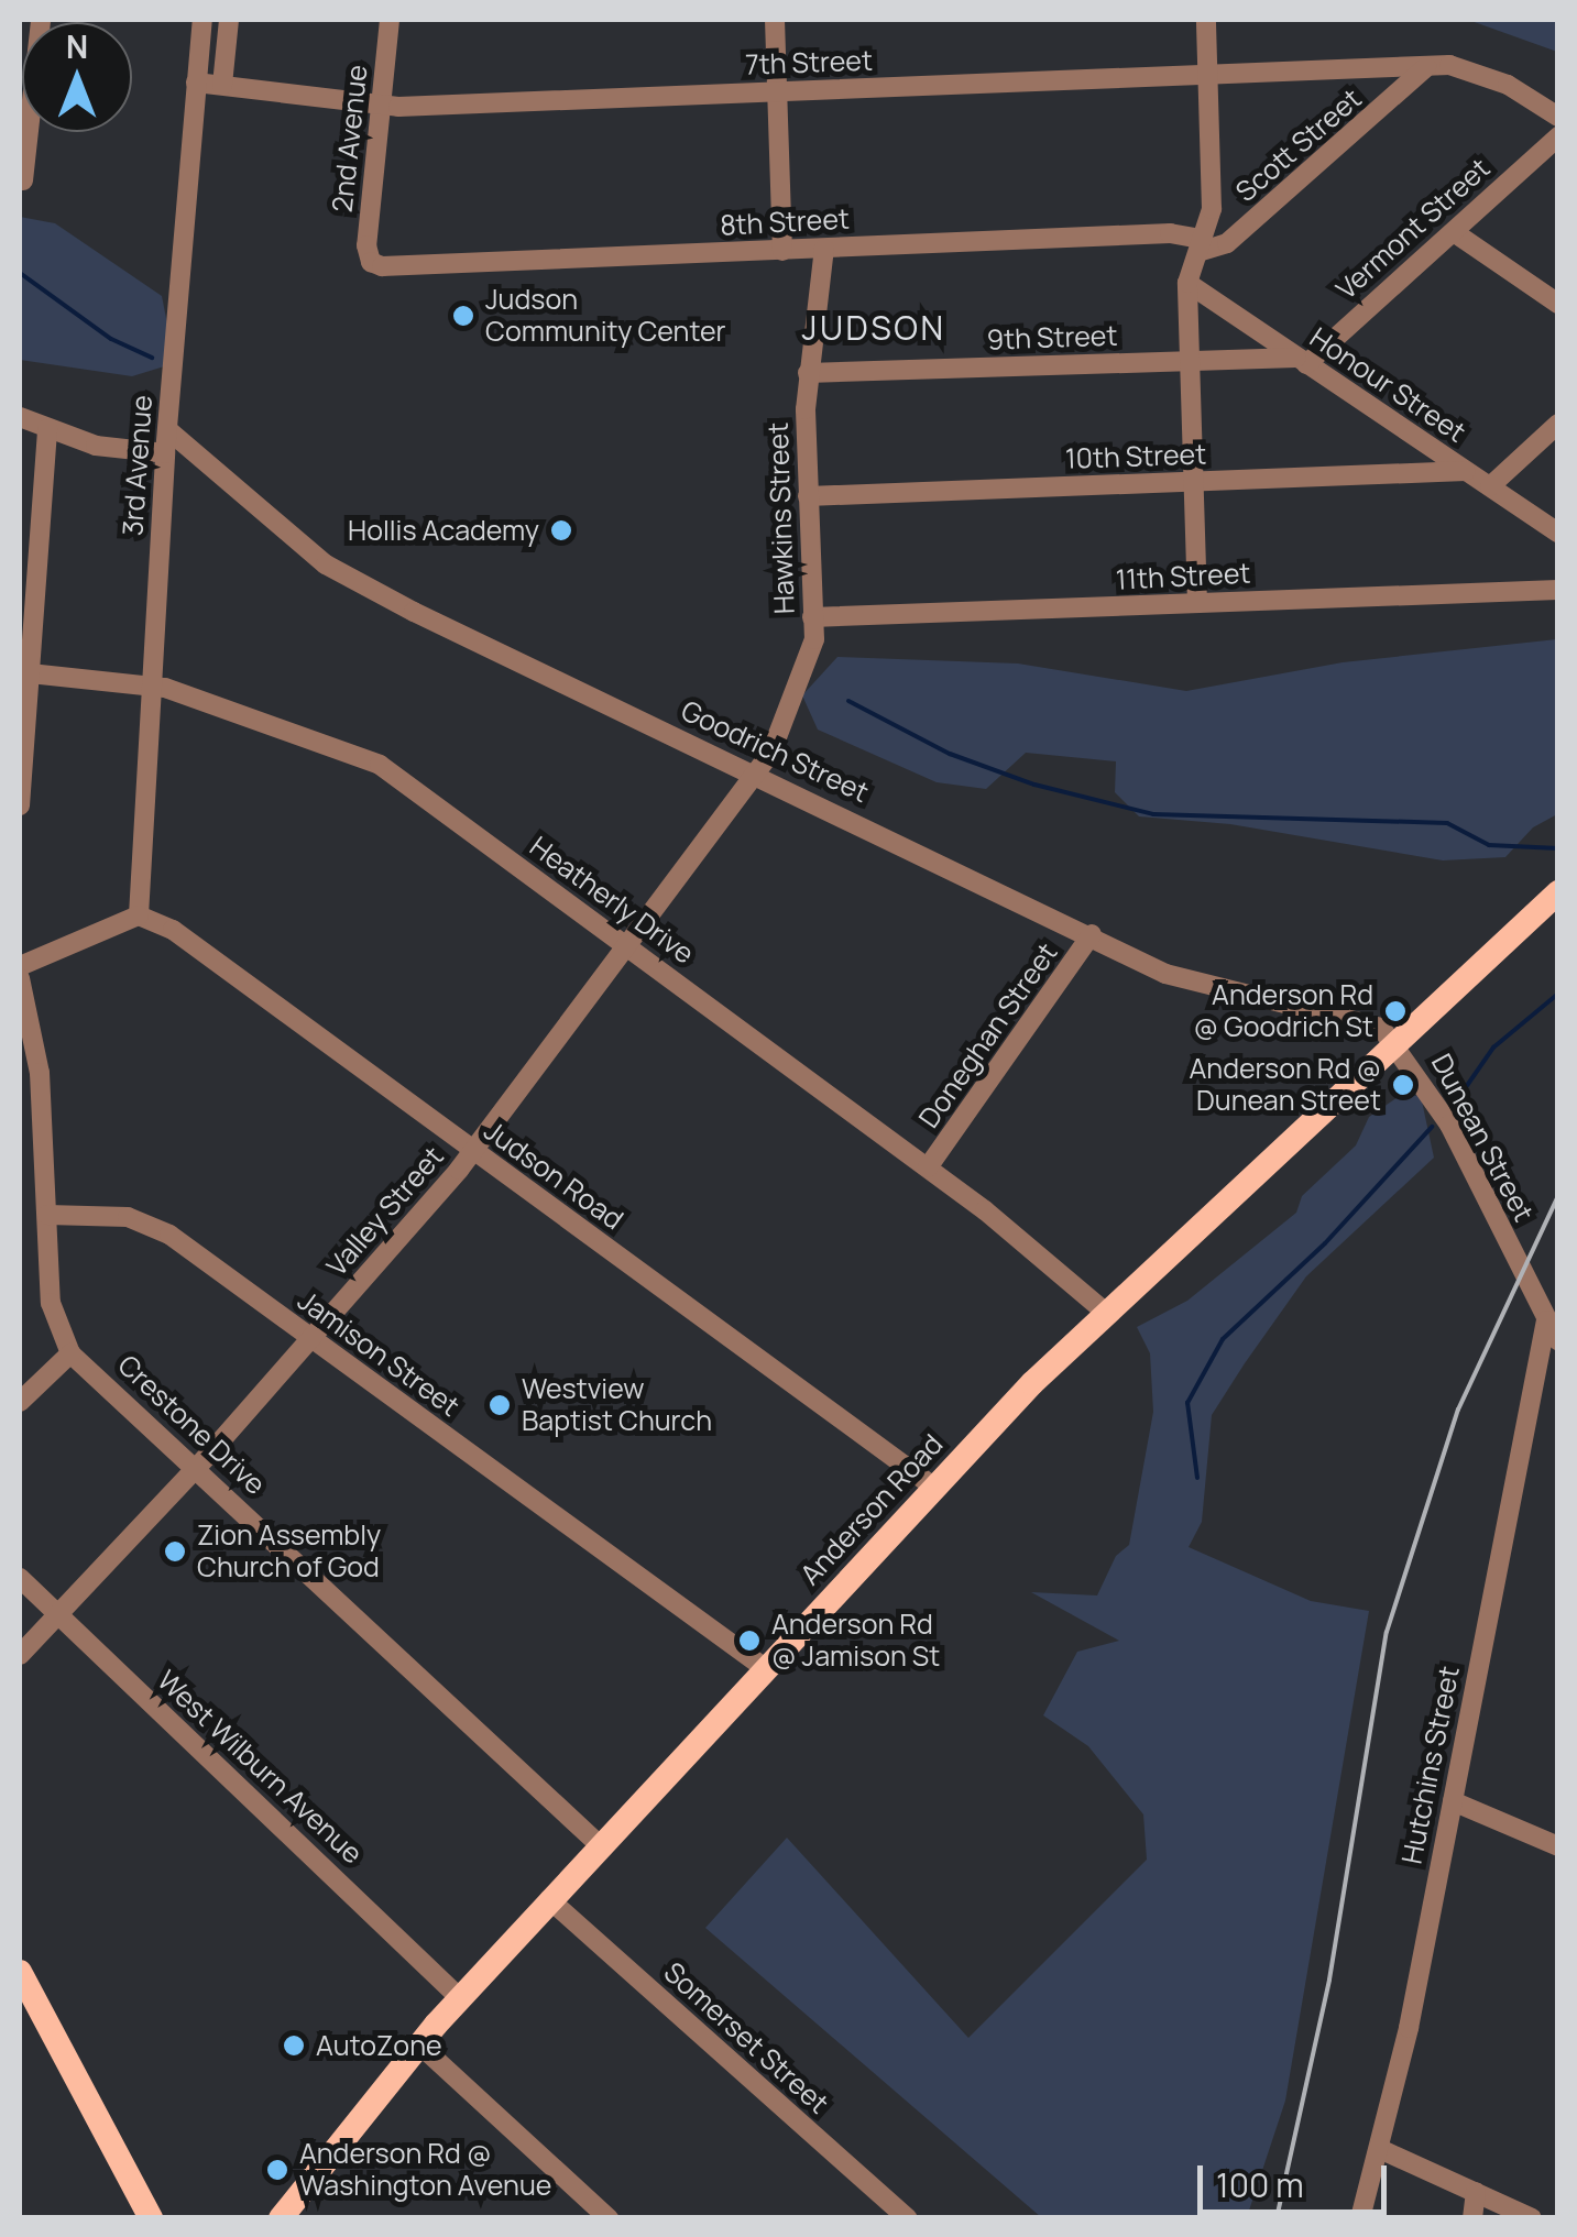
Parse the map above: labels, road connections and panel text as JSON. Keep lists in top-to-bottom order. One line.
{"streets":{"main road":["Anderson Road"],"street":["7th Street","2nd Avenue","Scott Street","8th Street","Vermont Street","9th Street","Honour Street","10th Street","3rd Avenue","Hawkins Street","11th Street","Goodrich Street","Heatherly Drive","Doneghan Street","Dunean Street","Judson Road","Valley Street","Jamison Street","Crestone Drive","Hutchins Street","West Wilburn Avenue","Somerset Street"]},"crossings":[["7th Street","2nd Avenue"],["7th Street","Scott Street"],["7th Street","3rd Avenue"],["2nd Avenue","8th Street"],["Scott Street","8th Street"],["8th Street","Hawkins Street"],["Vermont Street","9th Street"],["Vermont Street","Honour Street"],["9th Street","Honour Street"],["9th Street","Hawkins Street"],["Honour Street","10th Street"],["10th Street","Hawkins Street"],["3rd Avenue","Goodrich Street"],["3rd Avenue","Heatherly Drive"],["3rd Avenue","Judson Road"],["Hawkins Street","11th Street"],["Hawkins Street","Goodrich Street"],["Hawkins Street","Valley Street"],["Goodrich Street","Doneghan Street"],["Goodrich Street","Dunean Street"],["Goodrich Street","Valley Street"],["Goodrich Street","Anderson Road"],["Heatherly Drive","Doneghan Street"],["Heatherly Drive","Valley Street"],["Heatherly Drive","Anderson Road"],["Dunean Street","Anderson Road"],["Dunean Street","Hutchins Street"],["Judson Road","Valley Street"],["Judson Road","Anderson Road"],["Valley Street","Jamison Street"],["Valley Street","Crestone Drive"],["Valley Street","West Wilburn Avenue"],["Jamison Street","Crestone Drive"],["Jamison Street","Anderson Road"],["Crestone Drive","Anderson Road"],["Anderson Road","West Wilburn Avenue"],["Anderson Road","Somerset Street"]],"districts":["JUDSON"],"places":["Judson Community Center","Hollis Academy","Anderson Rd @ Goodrich St","Anderson Rd @ Dunean Street","Westview Baptist Church","Zion Assembly Church of God","Anderson Rd @ Jamison St","AutoZone","Anderson Rd @ Washington Avenue"],"scale_bar":"100 m","north":"top"}
